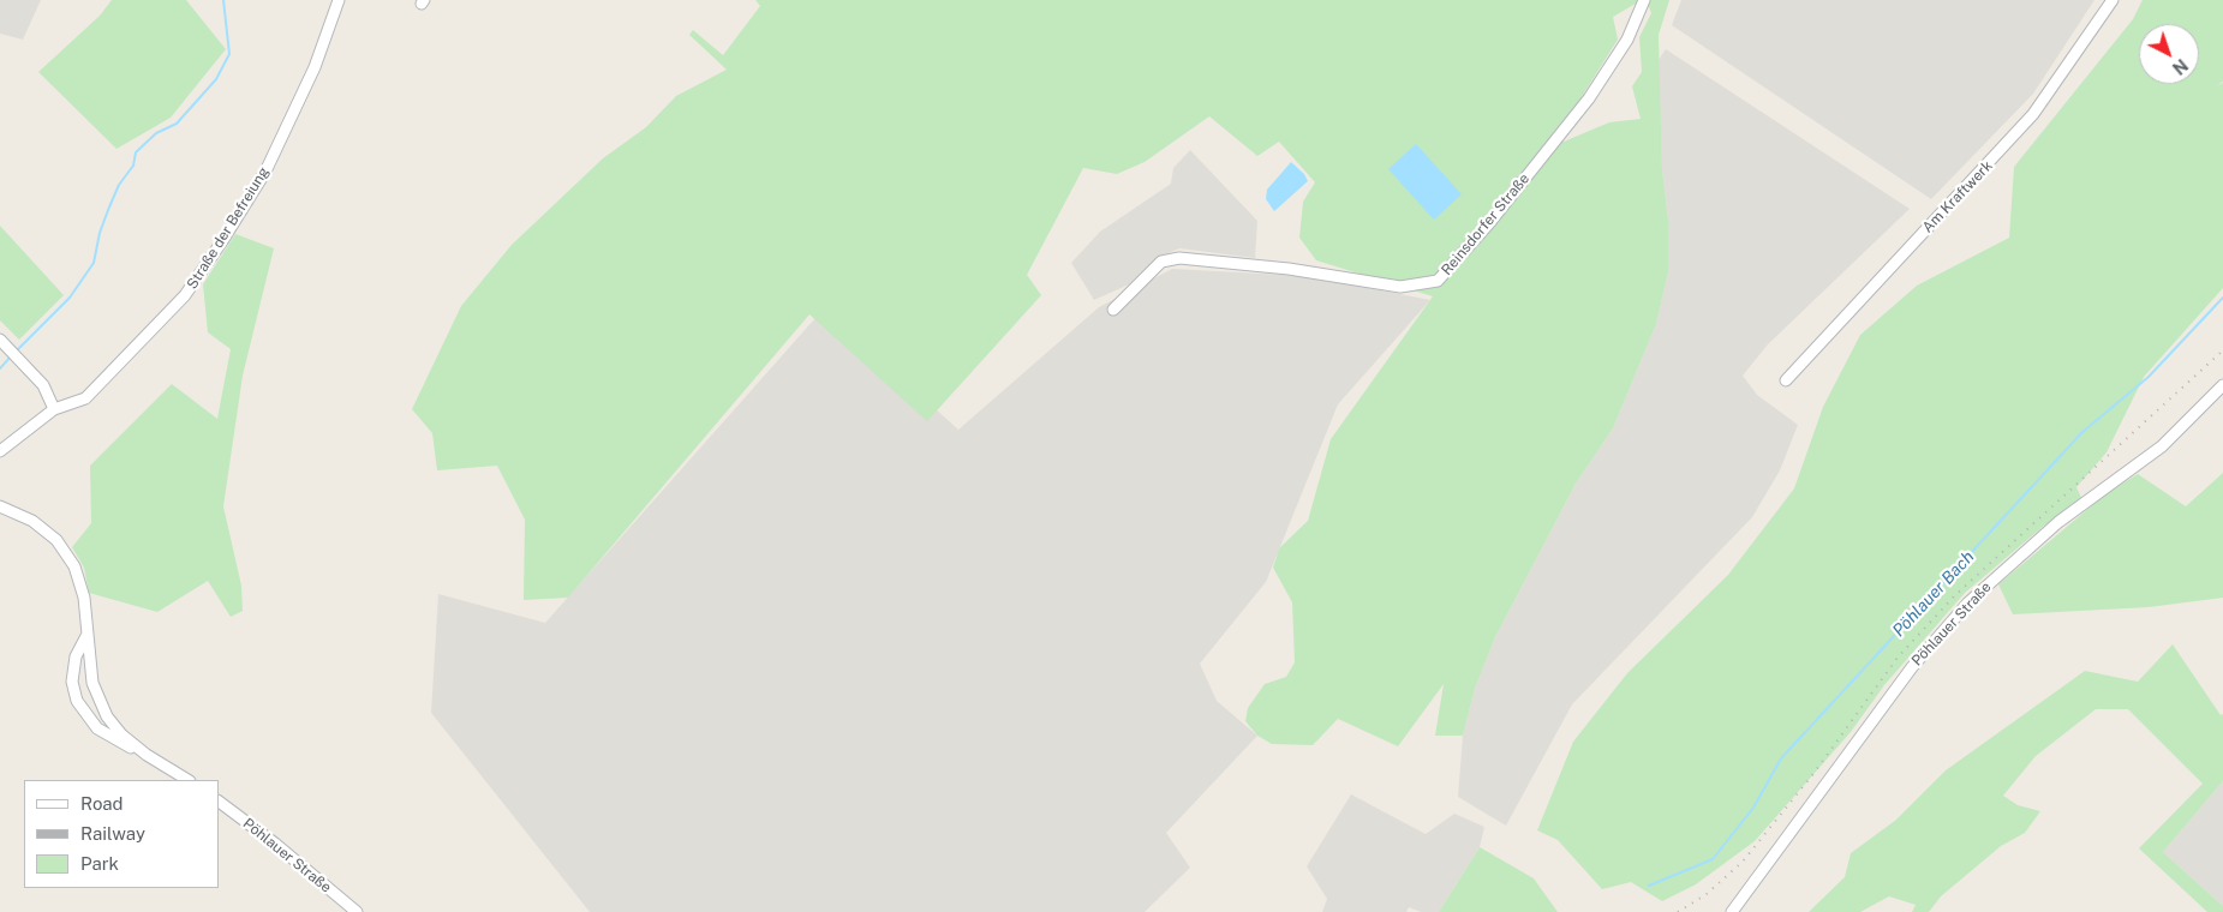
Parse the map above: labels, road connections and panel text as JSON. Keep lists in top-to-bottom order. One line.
{"streets":{"street":["Am Kraftwerk","Reinsdorfer Straße","Straße der Befreiung","Pöhlauer Straße"]},"water":["Pöhlauer Bach"],"legend":["Road","Railway","Park"],"north":"bottom right"}
